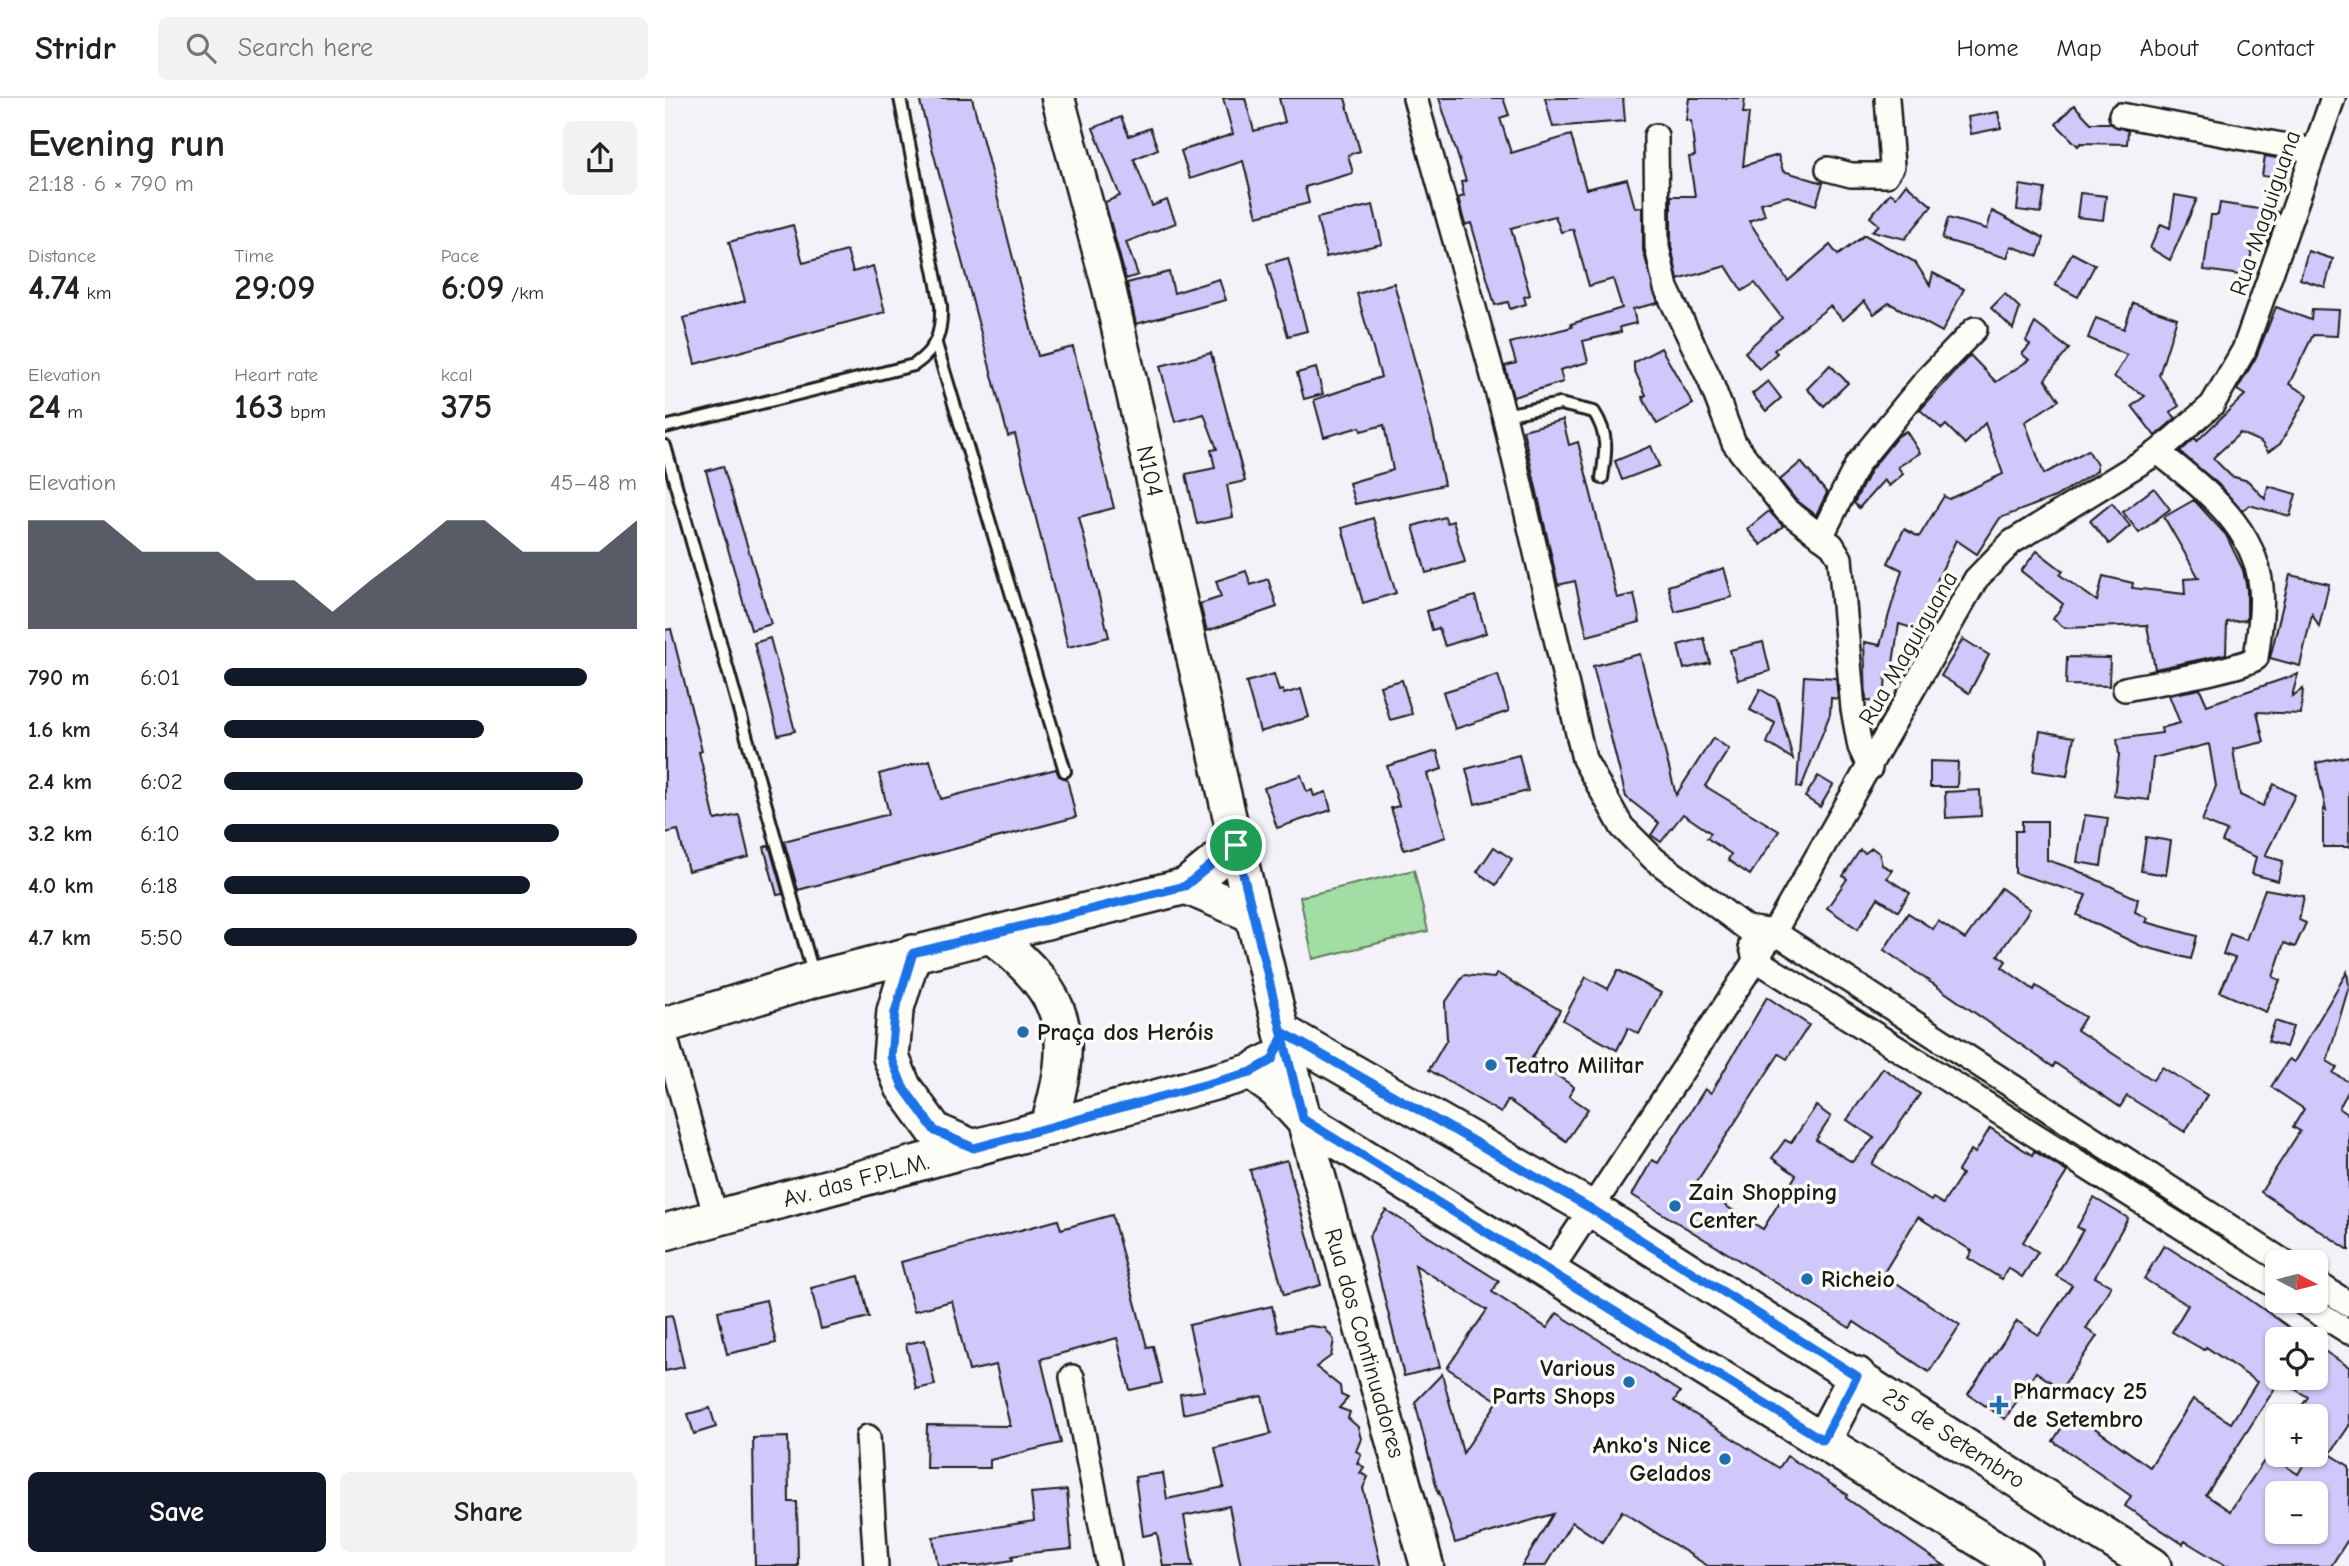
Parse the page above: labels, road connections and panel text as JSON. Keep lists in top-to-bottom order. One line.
{"streets":{"main road":["N104","Av. das F.P.L.M.","25 de Setembro"],"street":["Rua Maguiguana","Rua dos Continuadores"]},"crossings":[["Rua Maguiguana","25 de Setembro"],["N104","Rua dos Continuadores"],["N104","25 de Setembro"]],"places":{"other":["Praça dos Heróis","Teatro Militar","Zain Shopping Center","Richeio","Various Parts Shops","Anko's Nice Gelados"],"health":["Pharmacy 25 de Setembro"]},"north":"right","page":{"header":"Stridr","search":"Search here","nav":["Home","Map","About","Contact"],"heading":["Evening run","21:18 · 6 × 790 m"],"stats":[["Distance","4.74 km"],["Time","29:09"],["Pace","6:09 /km"],["Elevation","24 m"],["Heart rate","163 bpm"],["kcal","375"]],"chart":["Elevation","45–48 m"],"list":[{"name":"790 m","note":"6:01"},{"name":"1.6 km","note":"6:34"},{"name":"2.4 km","note":"6:02"},{"name":"3.2 km","note":"6:10"},{"name":"4.0 km","note":"6:18"},{"name":"4.7 km","note":"5:50"}],"map_buttons":["+","−"],"buttons":["Save","Share"]}}
